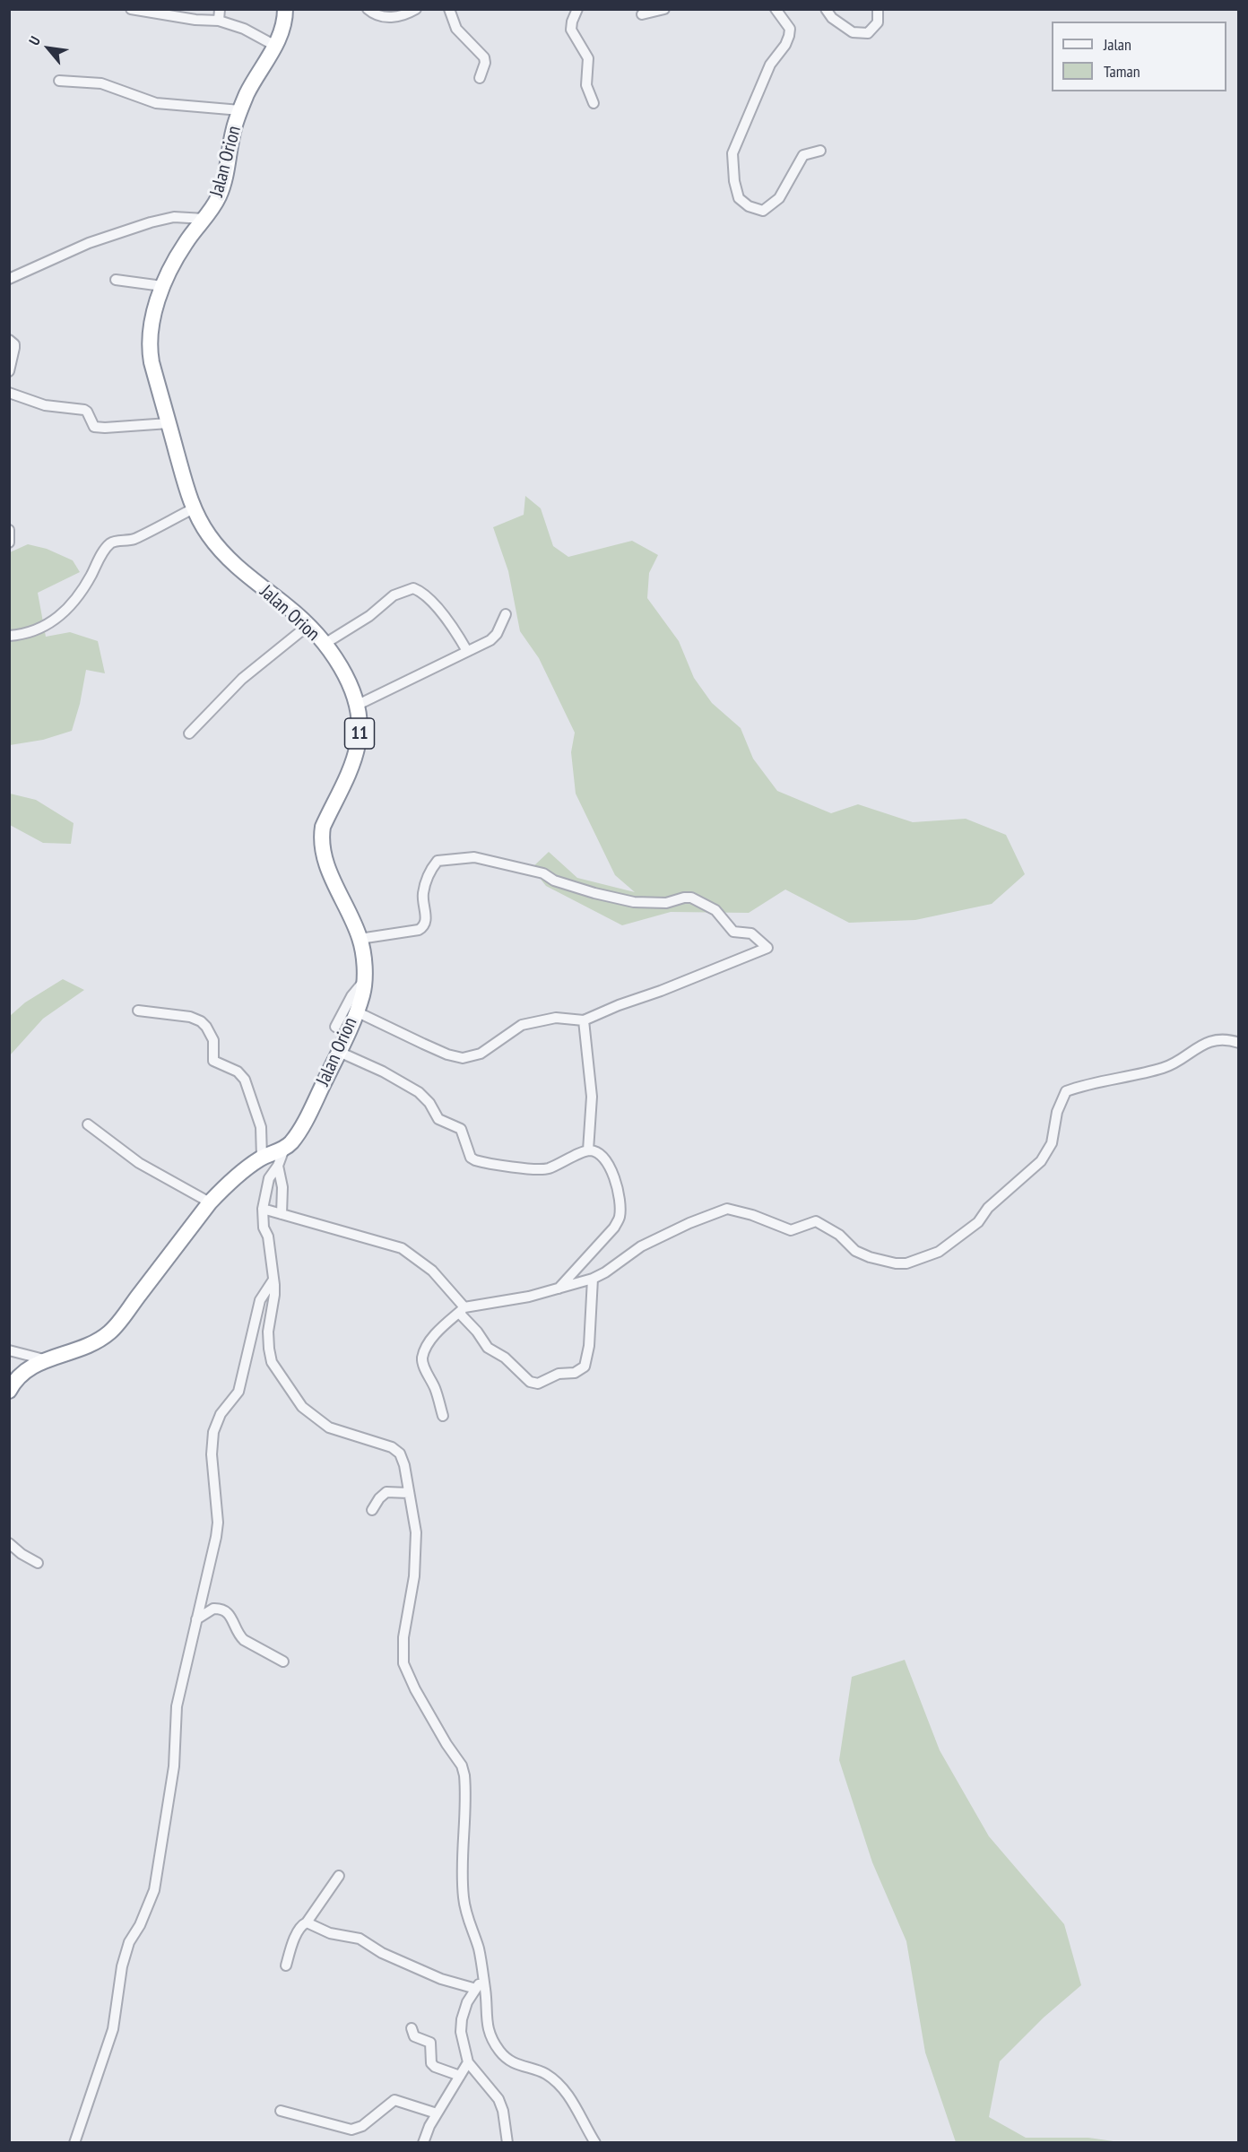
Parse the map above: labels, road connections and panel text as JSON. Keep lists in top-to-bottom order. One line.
{"streets":{"highway":["Jalan Orion","11"]},"legend":["Jalan","Taman"],"north":"top left"}
